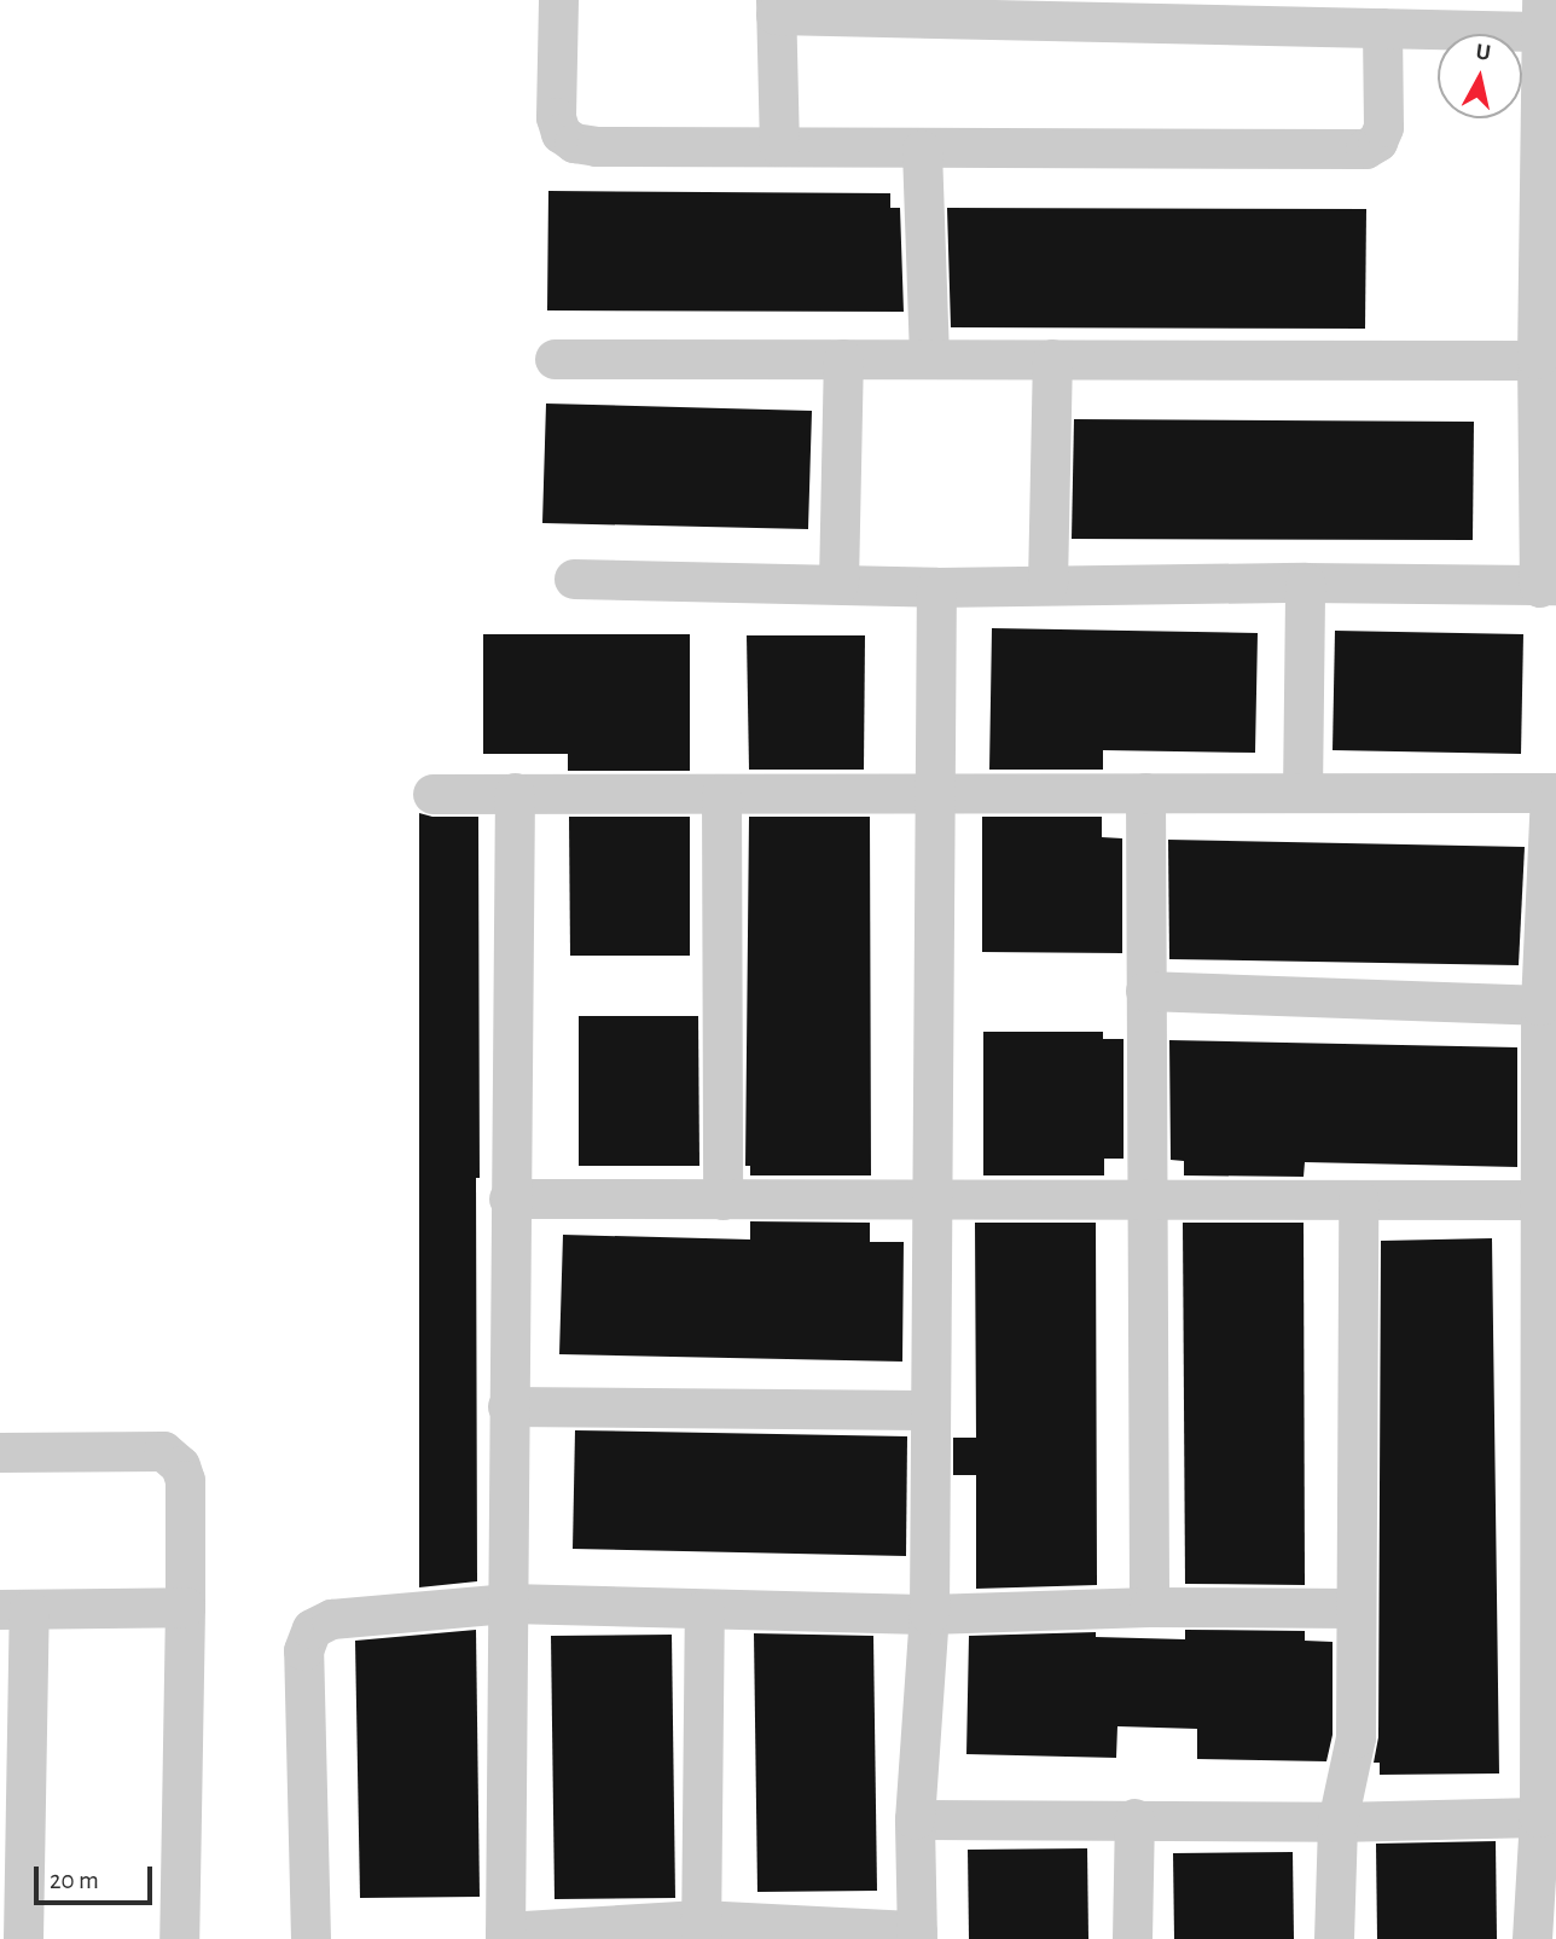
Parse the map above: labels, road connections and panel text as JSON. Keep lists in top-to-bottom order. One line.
{"scale_bar":"20 m","north":"top"}
